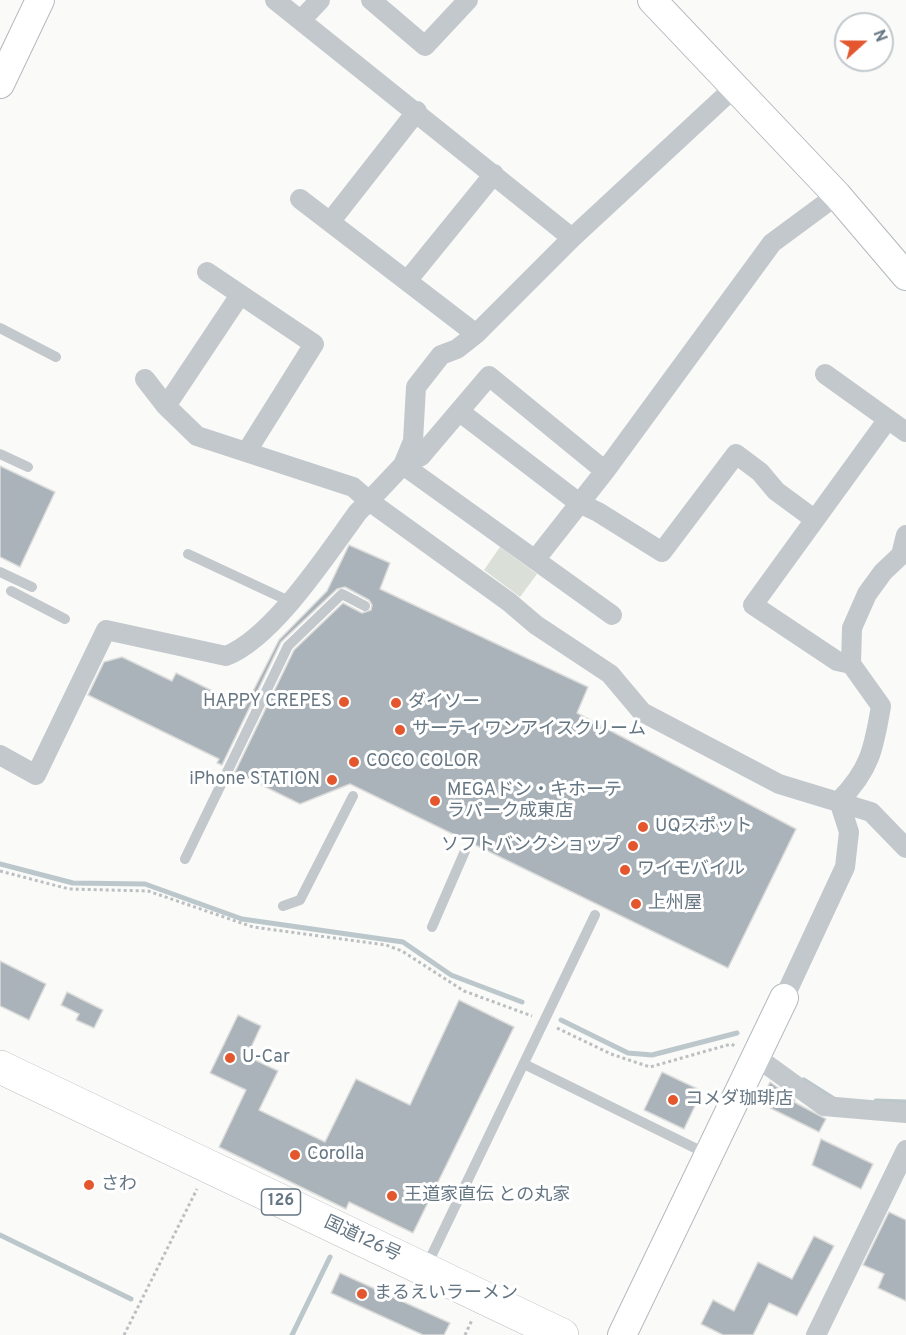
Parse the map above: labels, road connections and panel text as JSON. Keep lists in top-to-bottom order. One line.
{"streets":{"highway":["126","国道126号"]},"places":["HAPPY CREPES","ダイソー","サーティワンアイスクリーム","COCO COLOR","iPhone STATION","MEGAドン・キホーテ ラパーク成東店","UQスポット","ソフトバンクショップ","ワイモバイル","上州屋","U-Car","コメダ珈琲店","Corolla","さわ","王道家直伝 との丸家","まるえいラーメン"],"north":"right"}
